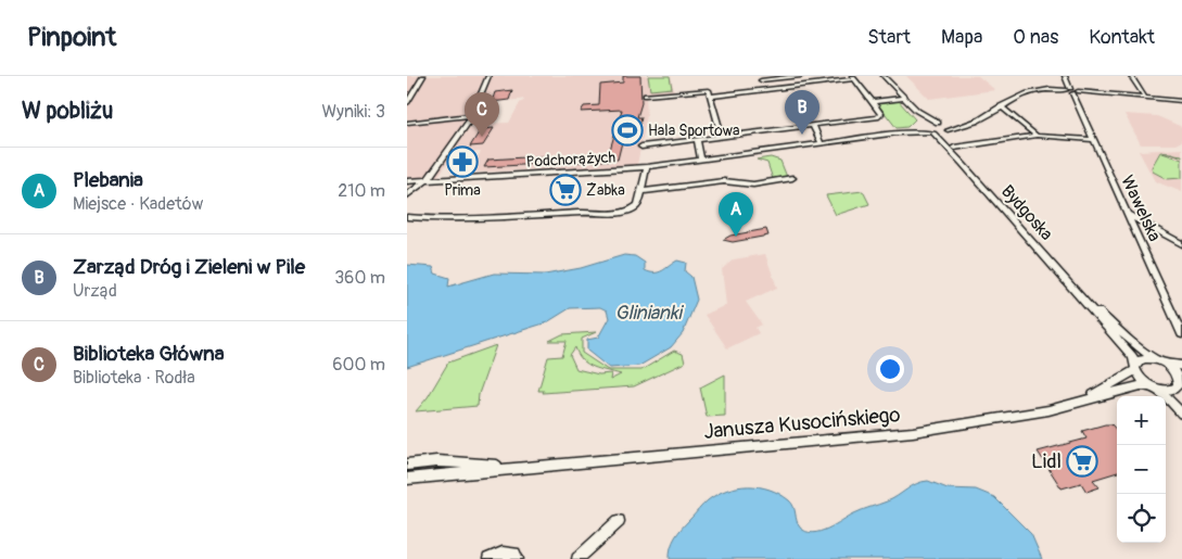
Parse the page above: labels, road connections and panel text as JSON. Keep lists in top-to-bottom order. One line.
{"streets":{"street":["Podchorążych","Wawelska","Bydgoska","Janusza Kusocińskiego"]},"crossings":[["Podchorążych","Bydgoska"],["Bydgoska","Janusza Kusocińskiego"]],"water":["Glinianki"],"places":{"sports":["Hala Sportowa"],"pharmacy":["Prima"],"supermarket":["Żabka","Lidl"]},"page":{"header":"Pinpoint","nav":["Start","Mapa","O nas","Kontakt"],"heading":["W pobliżu","Wyniki: 3"],"pins":["B","C","A"],"list":[{"mark":"A","name":"Plebania","note":"Miejsce · Kadetów","value":"210 m"},{"mark":"B","name":"Zarząd Dróg i Zieleni w Pile","note":"Urząd","value":"360 m"},{"mark":"C","name":"Biblioteka Główna","note":"Biblioteka · Rodła","value":"600 m"}],"map_buttons":["+","−"]}}
